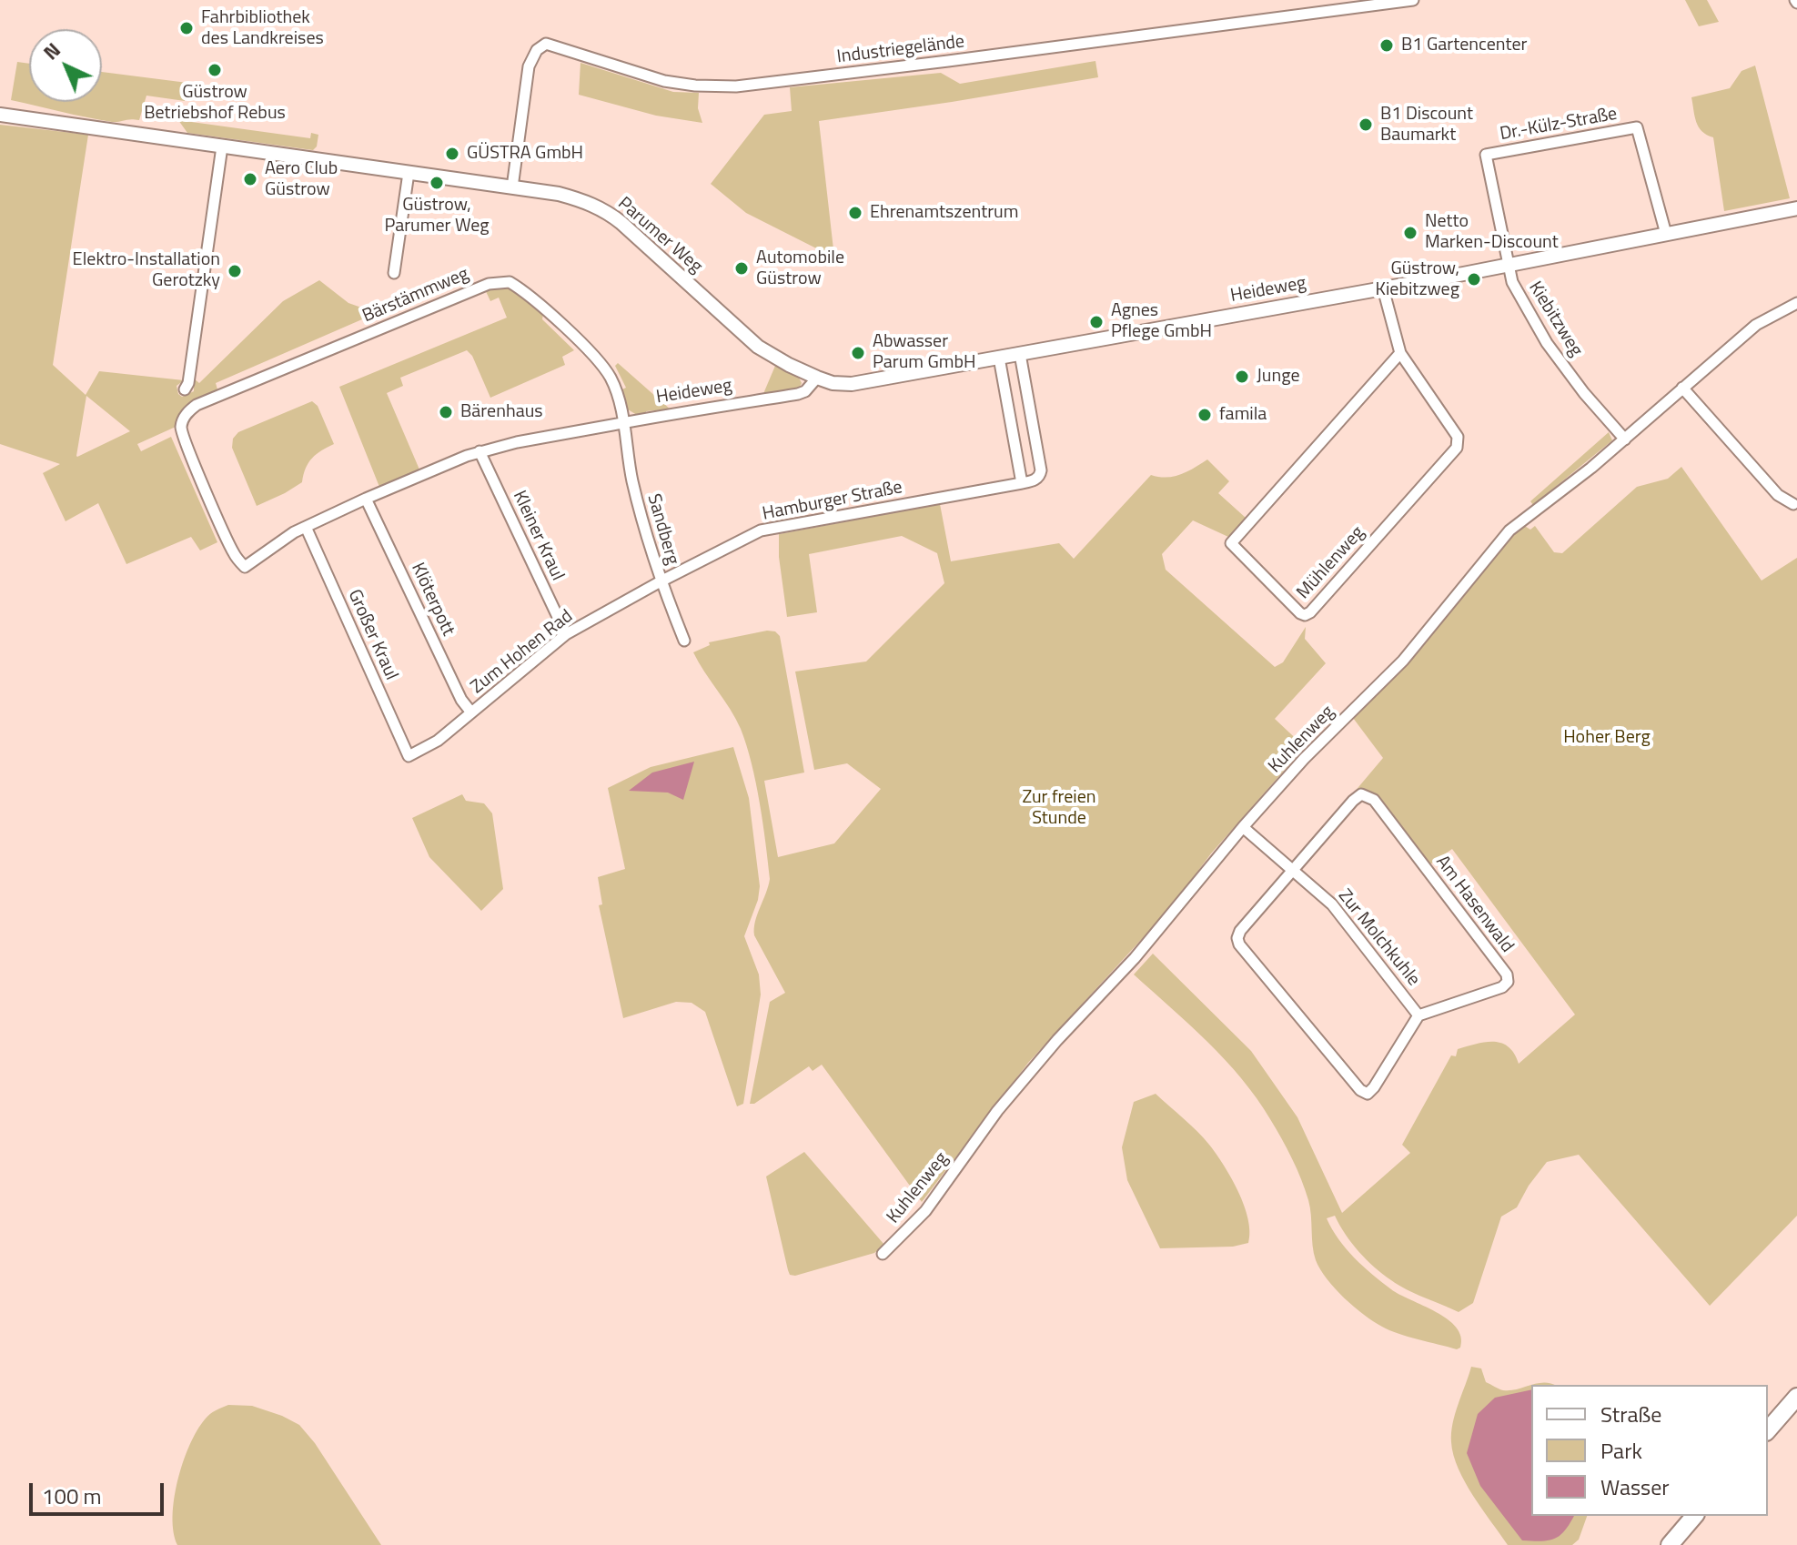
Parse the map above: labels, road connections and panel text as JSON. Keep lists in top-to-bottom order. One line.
{"streets":{"street":["Industriegelände","Dr.-Külz-Straße","Parumer Weg","Heideweg","Bärstämmweg","Kiebitzweg","Hamburger Straße","Sandberg","Kleiner Kraul","Mühlenweg","Klöterpott","Großer Kraul","Zum Hohen Rad","Kuhlenweg","Am Hasenwald","Zur Molchkuhle"]},"crossings":[["Industriegelände","Parumer Weg"],["Dr.-Külz-Straße","Heideweg"],["Dr.-Külz-Straße","Kiebitzweg"],["Parumer Weg","Heideweg"],["Heideweg","Bärstämmweg"],["Heideweg","Kiebitzweg"],["Heideweg","Sandberg"],["Heideweg","Mühlenweg"],["Bärstämmweg","Sandberg"],["Bärstämmweg","Kleiner Kraul"],["Bärstämmweg","Klöterpott"],["Bärstämmweg","Großer Kraul"],["Kiebitzweg","Kuhlenweg"],["Hamburger Straße","Sandberg"],["Hamburger Straße","Zum Hohen Rad"],["Sandberg","Zum Hohen Rad"],["Kleiner Kraul","Zum Hohen Rad"],["Klöterpott","Zum Hohen Rad"],["Großer Kraul","Zum Hohen Rad"],["Kuhlenweg","Zur Molchkuhle"],["Am Hasenwald","Zur Molchkuhle"]],"parks":["Hoher Berg","Zur freien Stunde"],"places":["Fahrbibliothek des Landkreises","B1 Gartencenter","Güstrow Betriebshof Rebus","B1 Discount Baumarkt","GÜSTRA GmbH","Aero Club Güstrow","Güstrow, Parumer Weg","Ehrenamtszentrum","Netto Marken-Discount","Automobile Güstrow","Elektro-Installation Gerotzky","Güstrow, Kiebitzweg","Agnes Pflege GmbH","Abwasser Parum GmbH","Junge","Bärenhaus","famila"],"legend":["Straße","Park","Wasser"],"scale_bar":"100 m","north":"top left"}
